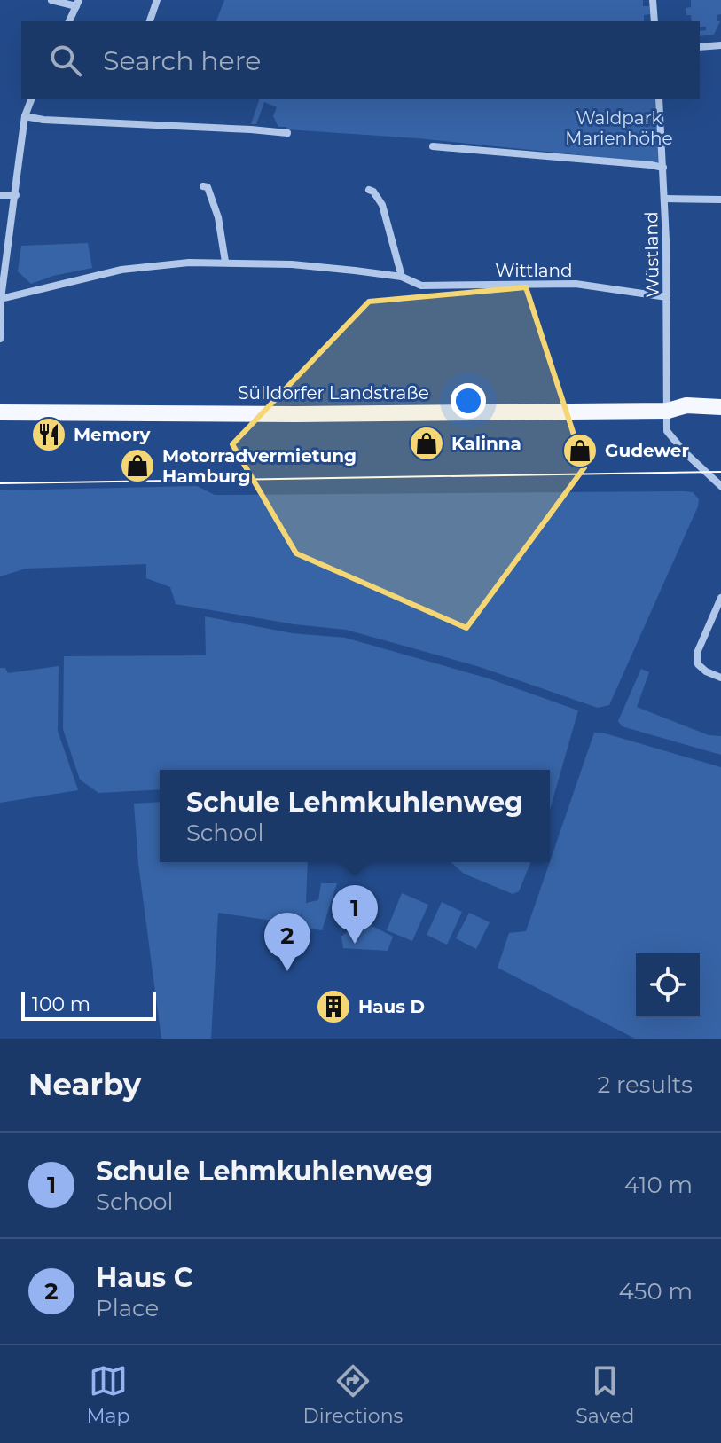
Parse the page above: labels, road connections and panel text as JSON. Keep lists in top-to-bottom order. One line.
{"streets":{"main road":["Sülldorfer Landstraße"],"street":["Wüstland","Wittland"]},"crossings":[["Wüstland","Wittland"],["Wüstland","Sülldorfer Landstraße"]],"parks":["Waldpark Marienhöhe"],"places":{"restaurant":["Memory"],"shop":["Kalinna","Gudewer","Motorradvermietung Hamburg"],"building":["Haus D"]},"scale_bar":"100 m","page":{"search":"Search here","popup":["Schule Lehmkuhlenweg","School"],"pins":["1","2"],"scale":"100 m","heading":["Nearby","2 results"],"list":[{"mark":"1","name":"Schule Lehmkuhlenweg","note":"School","value":"410 m"},{"mark":"2","name":"Haus C","note":"Place","value":"450 m"}],"nav":["Map","Directions","Saved"]}}
